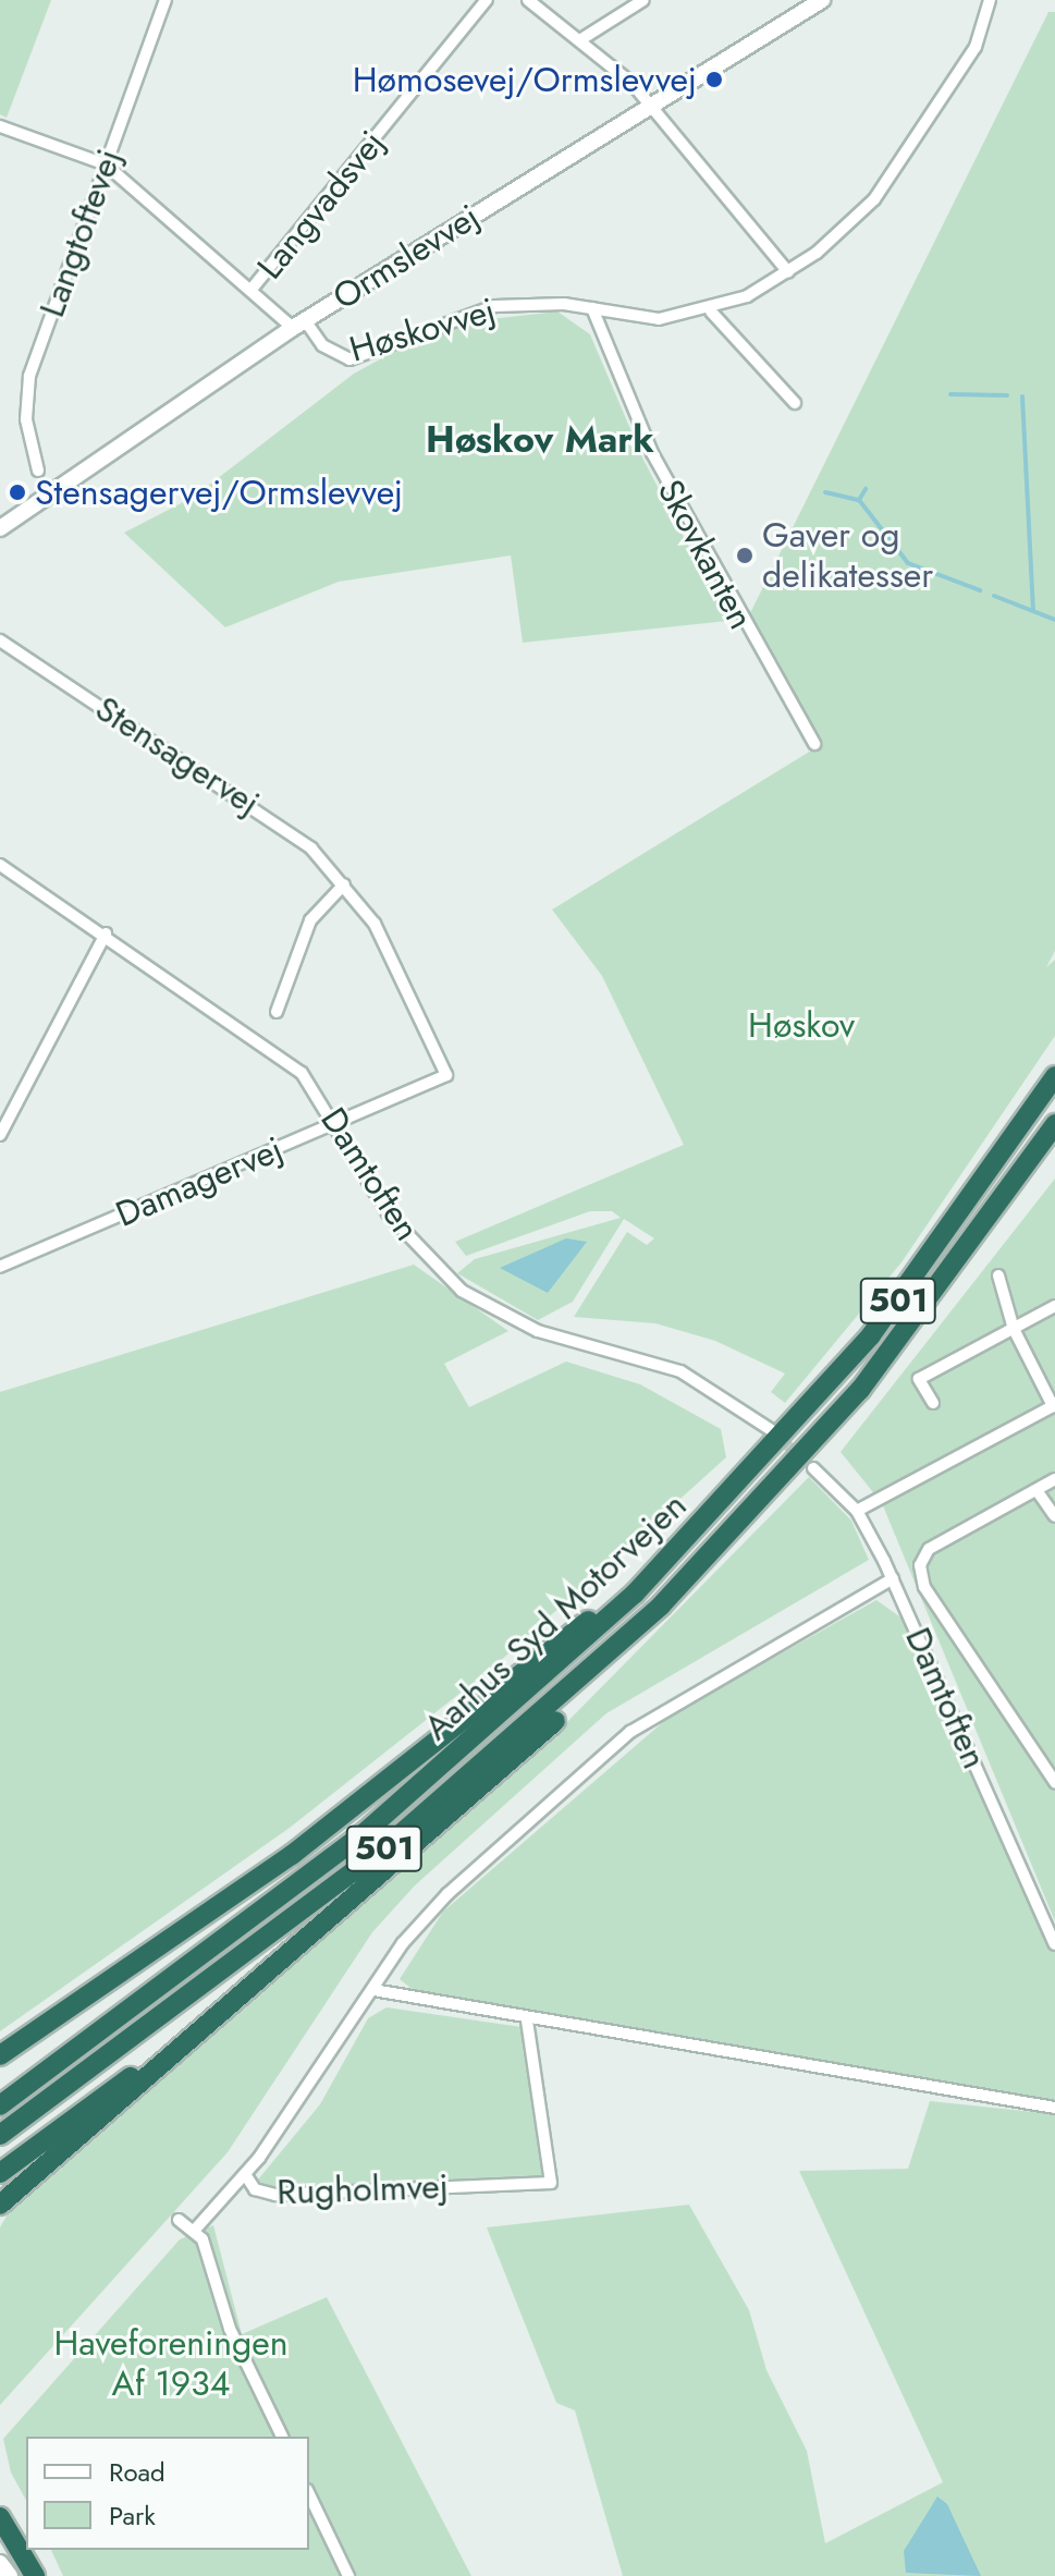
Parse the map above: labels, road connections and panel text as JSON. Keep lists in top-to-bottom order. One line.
{"streets":{"highway":["501","Aarhus Syd Motorvejen"],"street":["Langvadsvej","Langtoftevej","Ormslevvej","Høskovvej","Skovkanten","Stensagervej","Damtoften","Damagervej","Rugholmvej"]},"crossings":[["Langvadsvej","Høskovvej"],["Langtoftevej","Høskovvej"],["Ormslevvej","Høskovvej"],["Høskovvej","Skovkanten"],["Stensagervej","Damagervej"],["Damtoften","Damagervej"],["Damtoften","Rugholmvej"]],"districts":["Høskov Mark"],"parks":["Høskov","Haveforeningen Af 1934"],"places":["Hømosevej/Ormslevvej","Stensagervej/Ormslevvej","Gaver og delikatesser"],"legend":["Road","Park"]}
